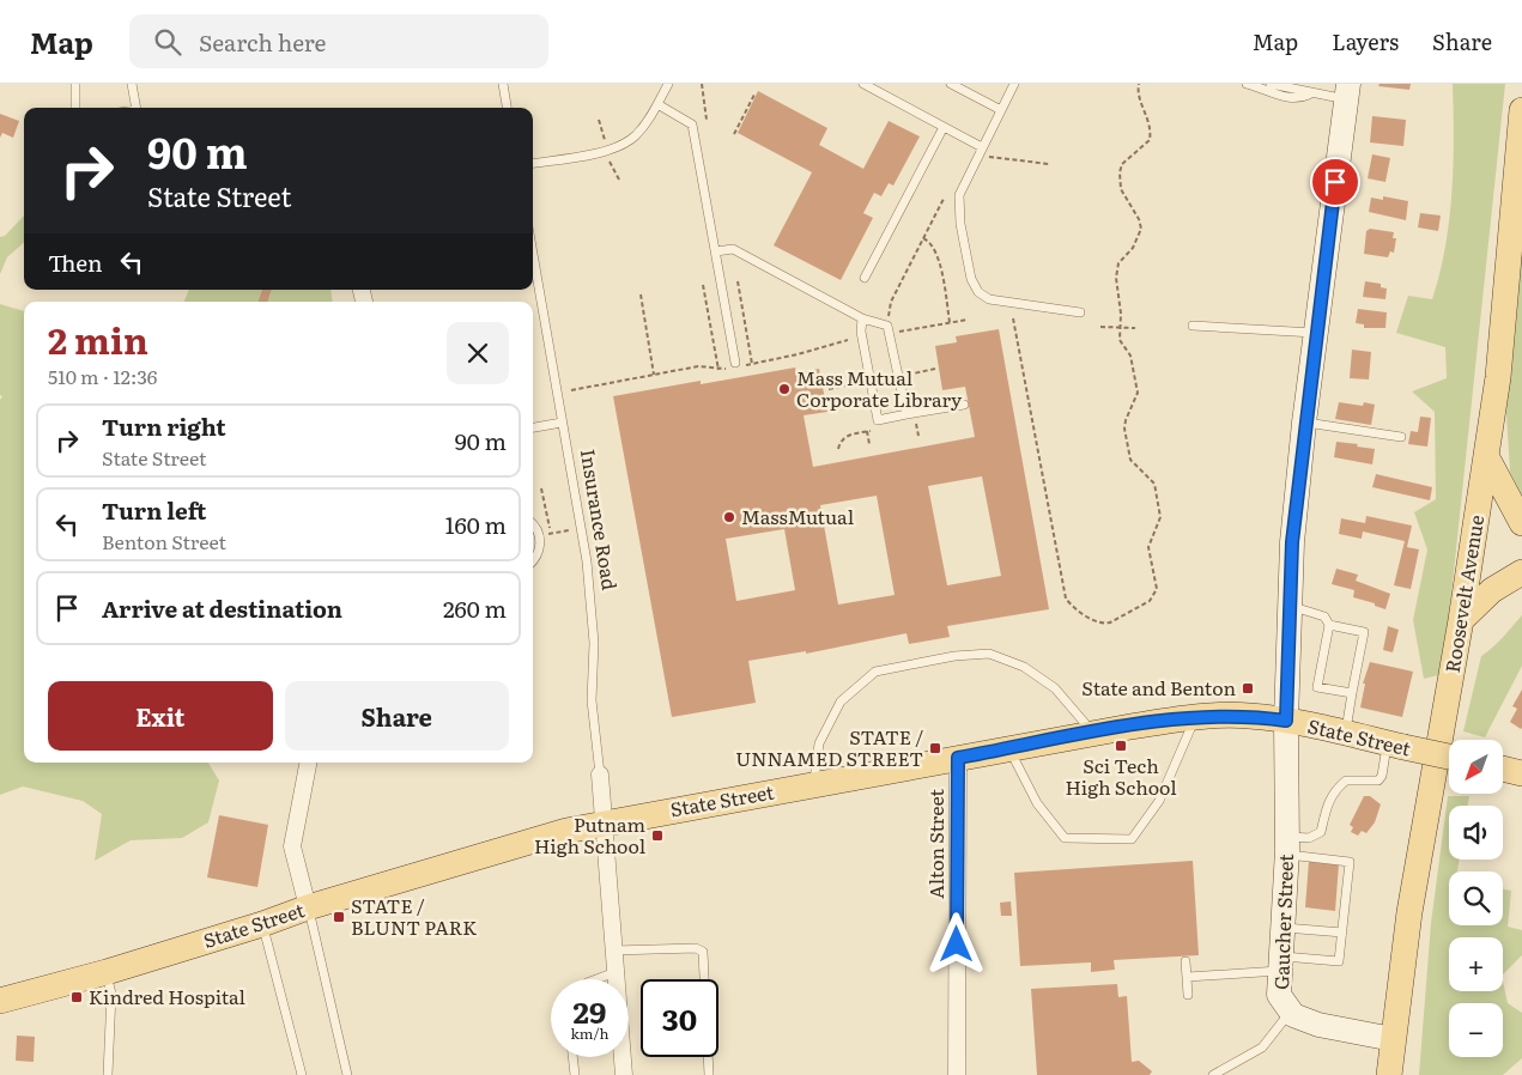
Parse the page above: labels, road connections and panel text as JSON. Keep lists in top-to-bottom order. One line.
{"streets":{"main road":["Roosevelt Avenue","State Street","Gaucher Street"],"street":["Insurance Road","Alton Street"]},"crossings":[["Insurance Road","State Street"],["Roosevelt Avenue","Gaucher Street"],["State Street","Alton Street"],["State Street","Gaucher Street"]],"places":{"other":["Mass Mutual Corporate Library","MassMutual"],"transit":["State and Benton","Sci Tech High School","STATE / UNNAMED STREET","Putnam High School","STATE / BLUNT PARK","Kindred Hospital"]},"north":"bottom left","page":{"header":"Map","search":"Search here","nav":["Map","Layers","Share"],"turn":["90 m","State Street"],"then":"Then","heading":["2 min","510 m · 12:36"],"list":[{"name":"Turn right","note":"State Street","value":"90 m"},{"name":"Turn left","note":"Benton Street","value":"160 m"},{"name":"Arrive at destination","value":"260 m"}],"buttons":["Exit","Share"],"map_buttons":["+","−"],"speed":"29 km/h","limit":"30"}}
